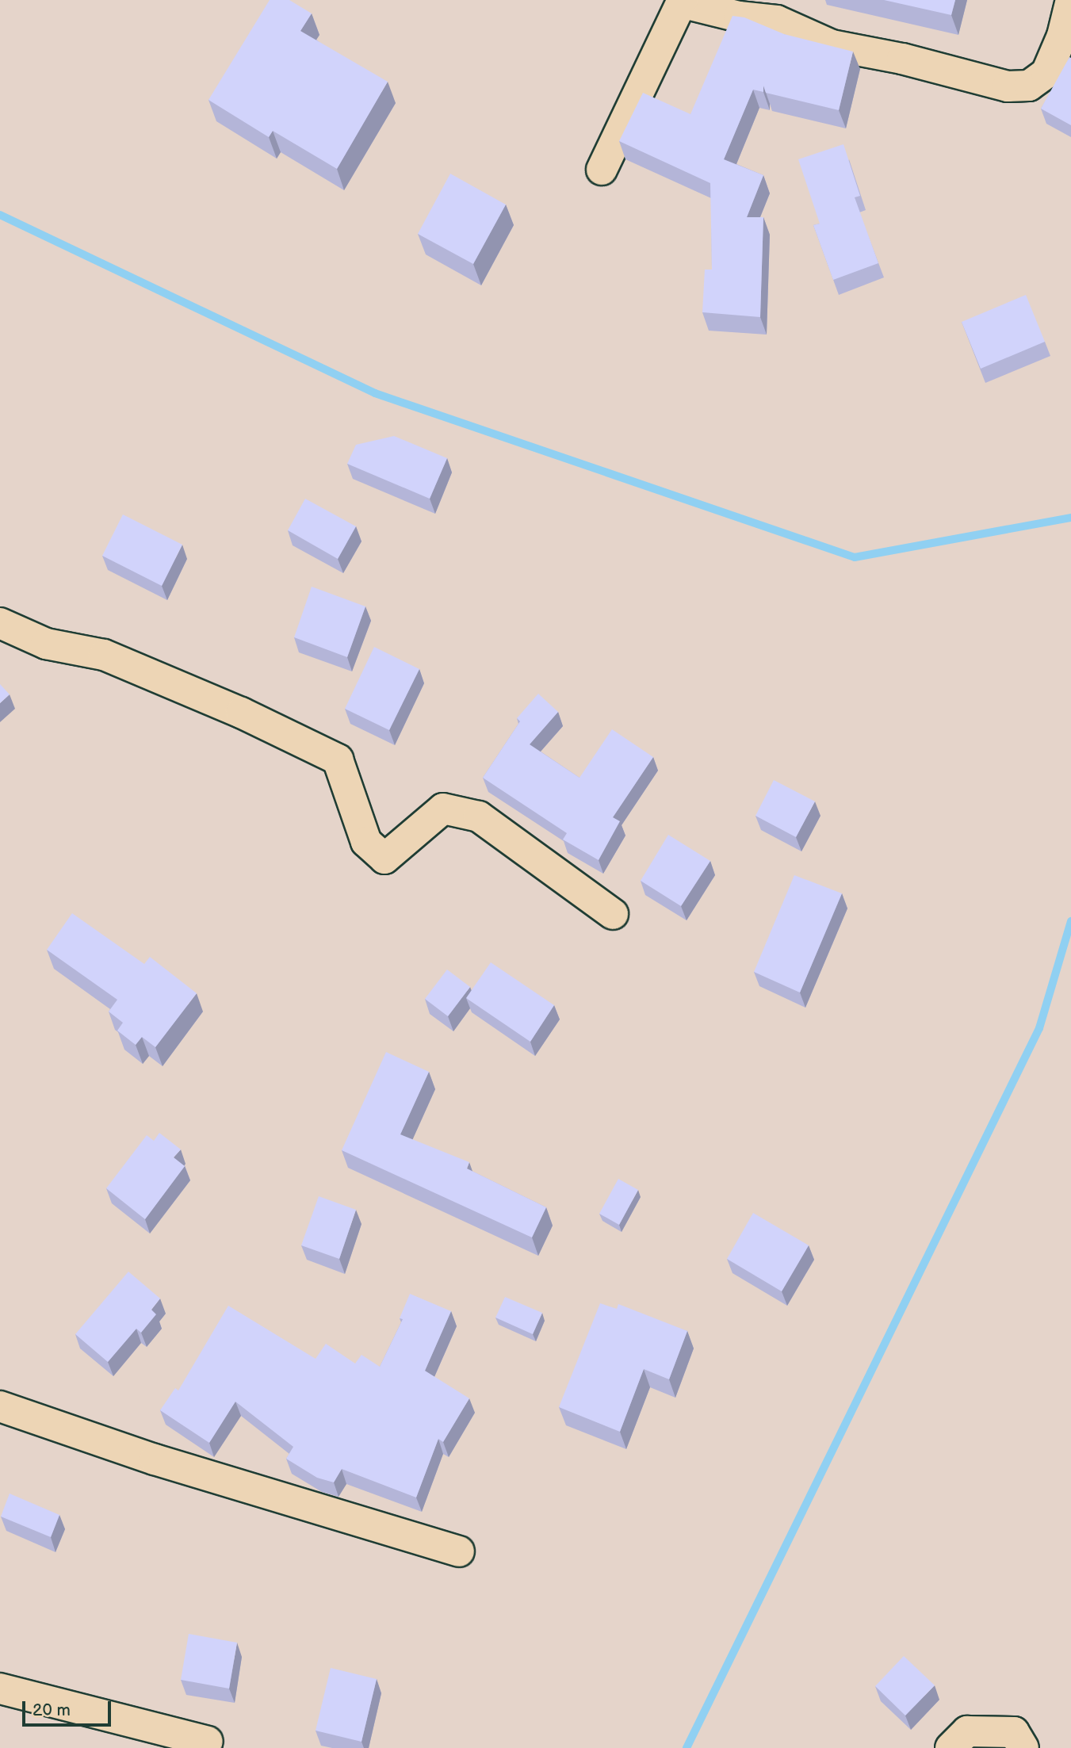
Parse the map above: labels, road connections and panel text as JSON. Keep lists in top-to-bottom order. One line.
{"scale_bar":"20 m"}
